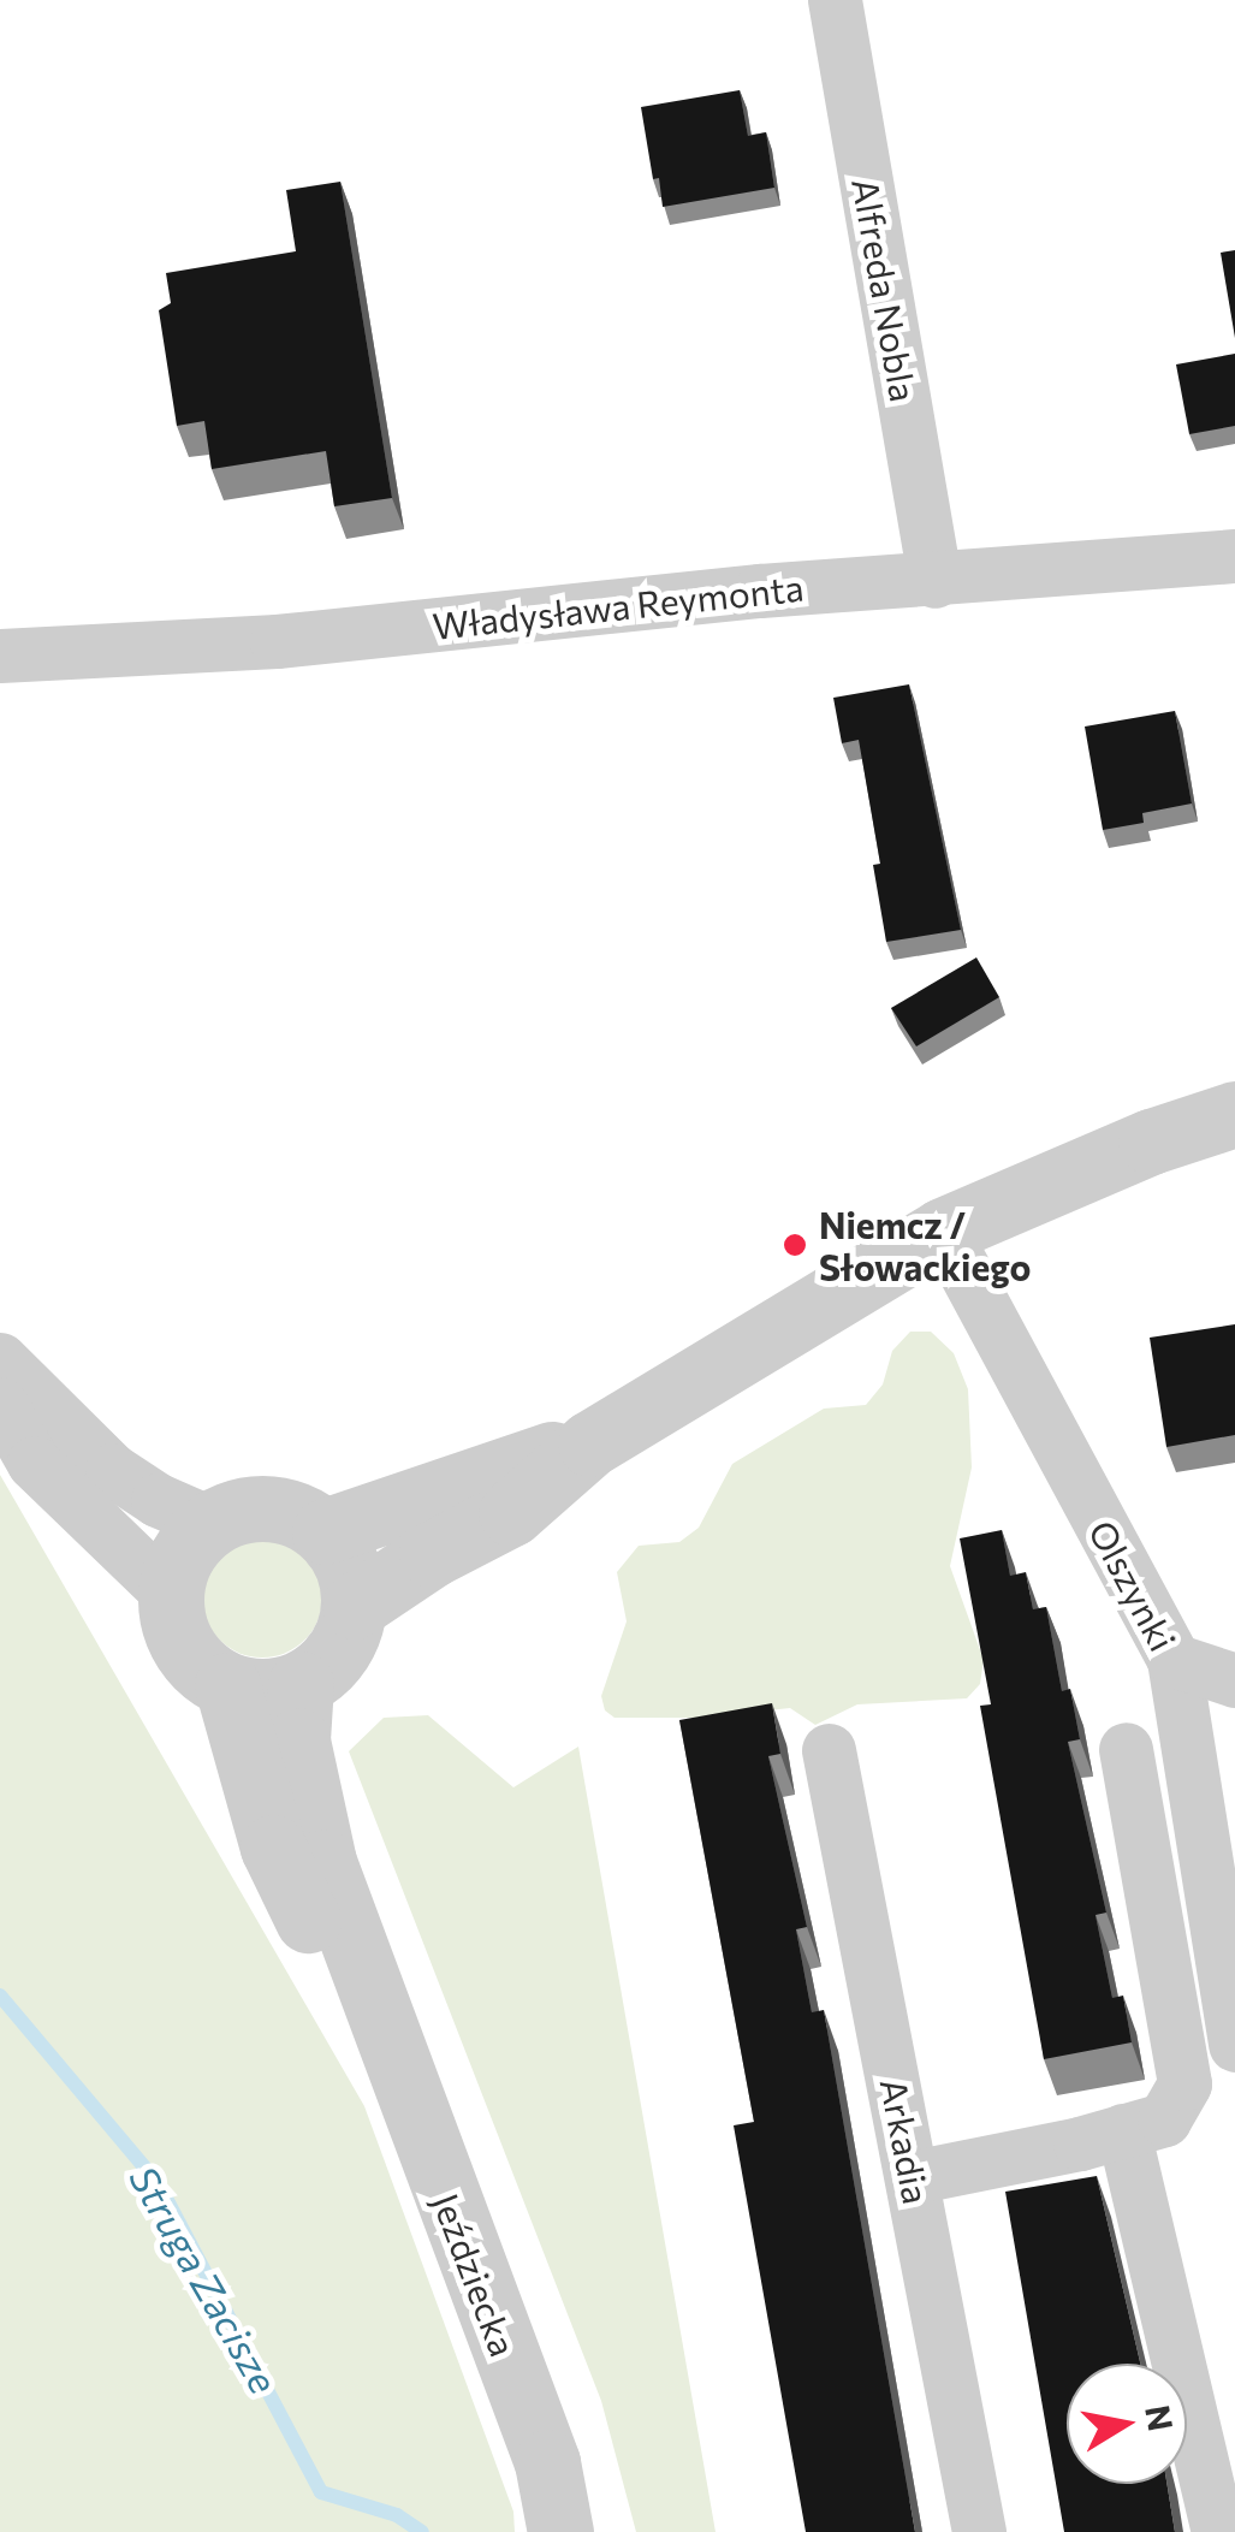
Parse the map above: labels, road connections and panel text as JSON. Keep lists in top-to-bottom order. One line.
{"streets":{"street":["Alfreda Nobla","Władysława Reymonta","Olszynki","Arkadia","Jeździecka"]},"crossings":[["Alfreda Nobla","Władysława Reymonta"]],"water":["Struga Zacisze"],"places":["Niemcz / Słowackiego"],"north":"right"}
